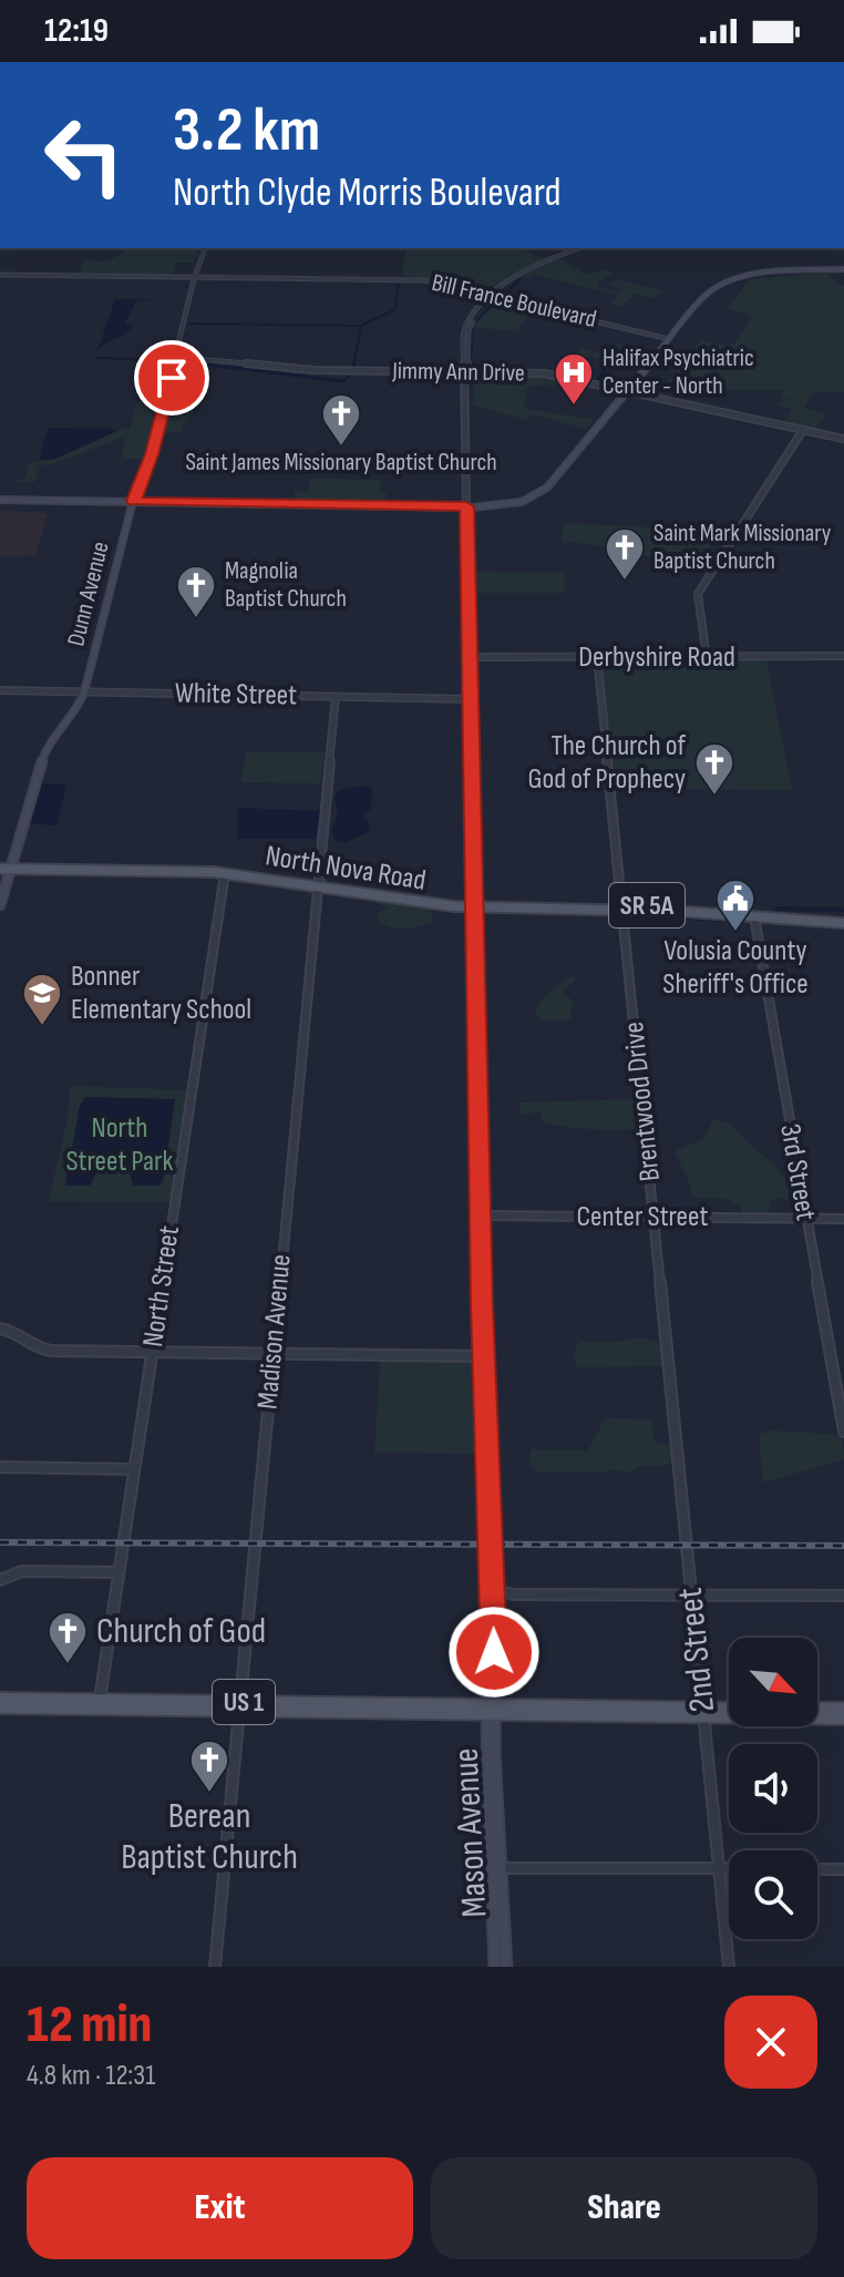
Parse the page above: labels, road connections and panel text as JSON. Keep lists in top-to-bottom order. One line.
{"streets":{"main road":["Dunn Avenue","North Nova Road","SR 5A","US 1","Mason Avenue"],"street":["Bill France Boulevard","Jimmy Ann Drive","Derbyshire Road","White Street","Brentwood Drive","3rd Street","Center Street","North Street","Madison Avenue","2nd Street"]},"crossings":[["Bill France Boulevard","Dunn Avenue"],["Bill France Boulevard","Mason Avenue"],["Jimmy Ann Drive","Dunn Avenue"],["Jimmy Ann Drive","Mason Avenue"],["Dunn Avenue","White Street"],["Dunn Avenue","North Nova Road"],["Derbyshire Road","Brentwood Drive"],["Derbyshire Road","Mason Avenue"],["White Street","Madison Avenue"],["White Street","Mason Avenue"],["North Nova Road","Brentwood Drive"],["North Nova Road","3rd Street"],["North Nova Road","North Street"],["North Nova Road","Madison Avenue"],["North Nova Road","Mason Avenue"],["Brentwood Drive","Center Street"],["Brentwood Drive","2nd Street"],["3rd Street","Center Street"],["Center Street","Mason Avenue"],["North Street","US 1"],["Madison Avenue","US 1"],["2nd Street","US 1"],["US 1","Mason Avenue"]],"parks":["North Street Park"],"places":{"hospital":["Halifax Psychiatric Center - North"],"church":["Saint James Missionary Baptist Church","Saint Mark Missionary Baptist Church","Magnolia Baptist Church","The Church of God of Prophecy","Church of God","Berean Baptist Church"],"public building":["Volusia County Sheriff's Office"],"school or university":["Bonner Elementary School"]},"north":"bottom right","page":{"status":"12:19","turn":["3.2 km","North Clyde Morris Boulevard"],"heading":["12 min","4.8 km · 12:31"],"buttons":["Exit","Share"]}}
